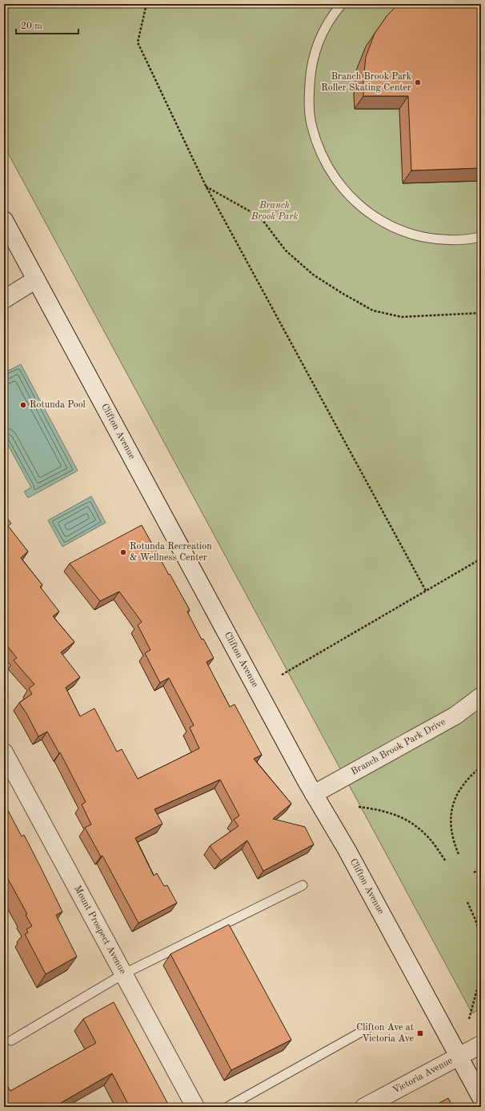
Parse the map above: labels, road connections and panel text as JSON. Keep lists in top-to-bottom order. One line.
{"streets":{"main road":["Clifton Avenue","Branch Brook Park Drive","Mount Prospect Avenue","Victoria Avenue"]},"crossings":[["Clifton Avenue","Branch Brook Park Drive"],["Clifton Avenue","Victoria Avenue"]],"parks":["Branch Brook Park"],"places":{"other":["Branch Brook Park Roller Skating Center","Rotunda Pool","Rotunda Recreation & Wellness Center"],"transit":["Clifton Ave at Victoria Ave"]},"scale_bar":"20 m"}
